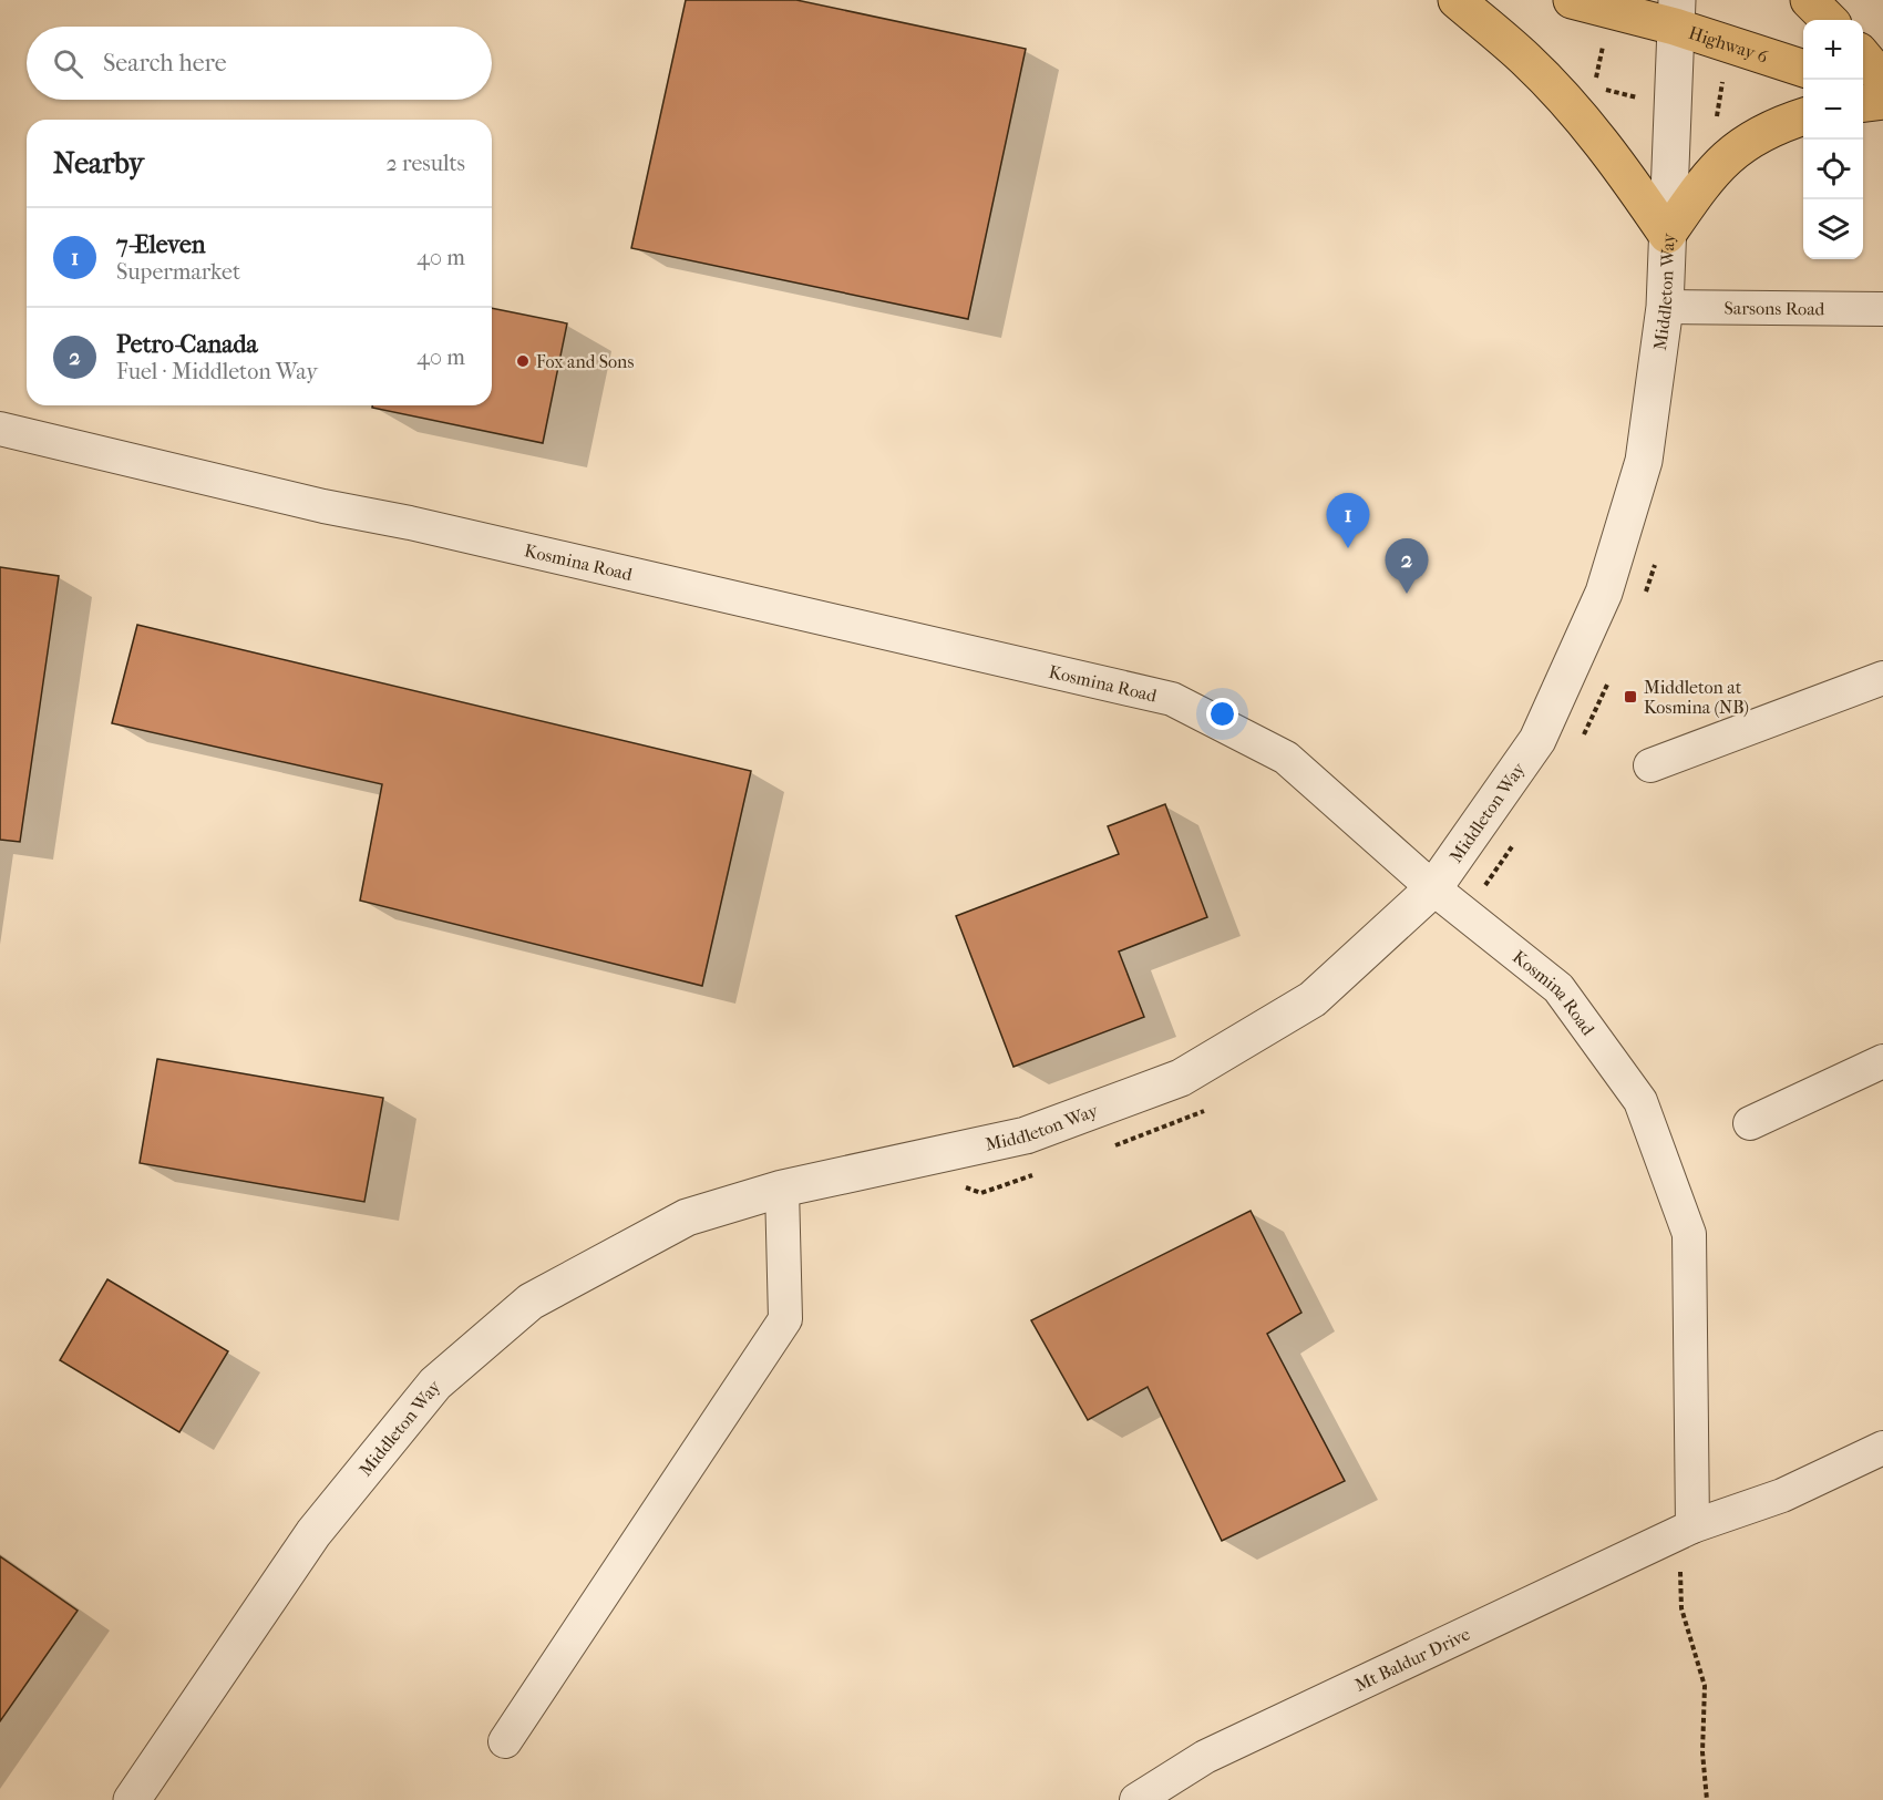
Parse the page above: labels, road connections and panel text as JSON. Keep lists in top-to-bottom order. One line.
{"streets":{"main road":["Highway 6"],"street":["Middleton Way","Sarsons Road","Kosmina Road","Mt Baldur Drive"]},"crossings":[["Highway 6","Middleton Way"],["Middleton Way","Sarsons Road"],["Middleton Way","Kosmina Road"],["Kosmina Road","Mt Baldur Drive"]],"places":{"other":["Fox and Sons"],"transit":["Middleton at Kosmina (NB)"]},"page":{"map_buttons":["+","−"],"search":"Search here","heading":["Nearby","2 results"],"list":[{"mark":"1","name":"7-Eleven","note":"Supermarket","value":"40 m"},{"mark":"2","name":"Petro-Canada","note":"Fuel · Middleton Way","value":"40 m"}],"pins":["1","2"]}}
